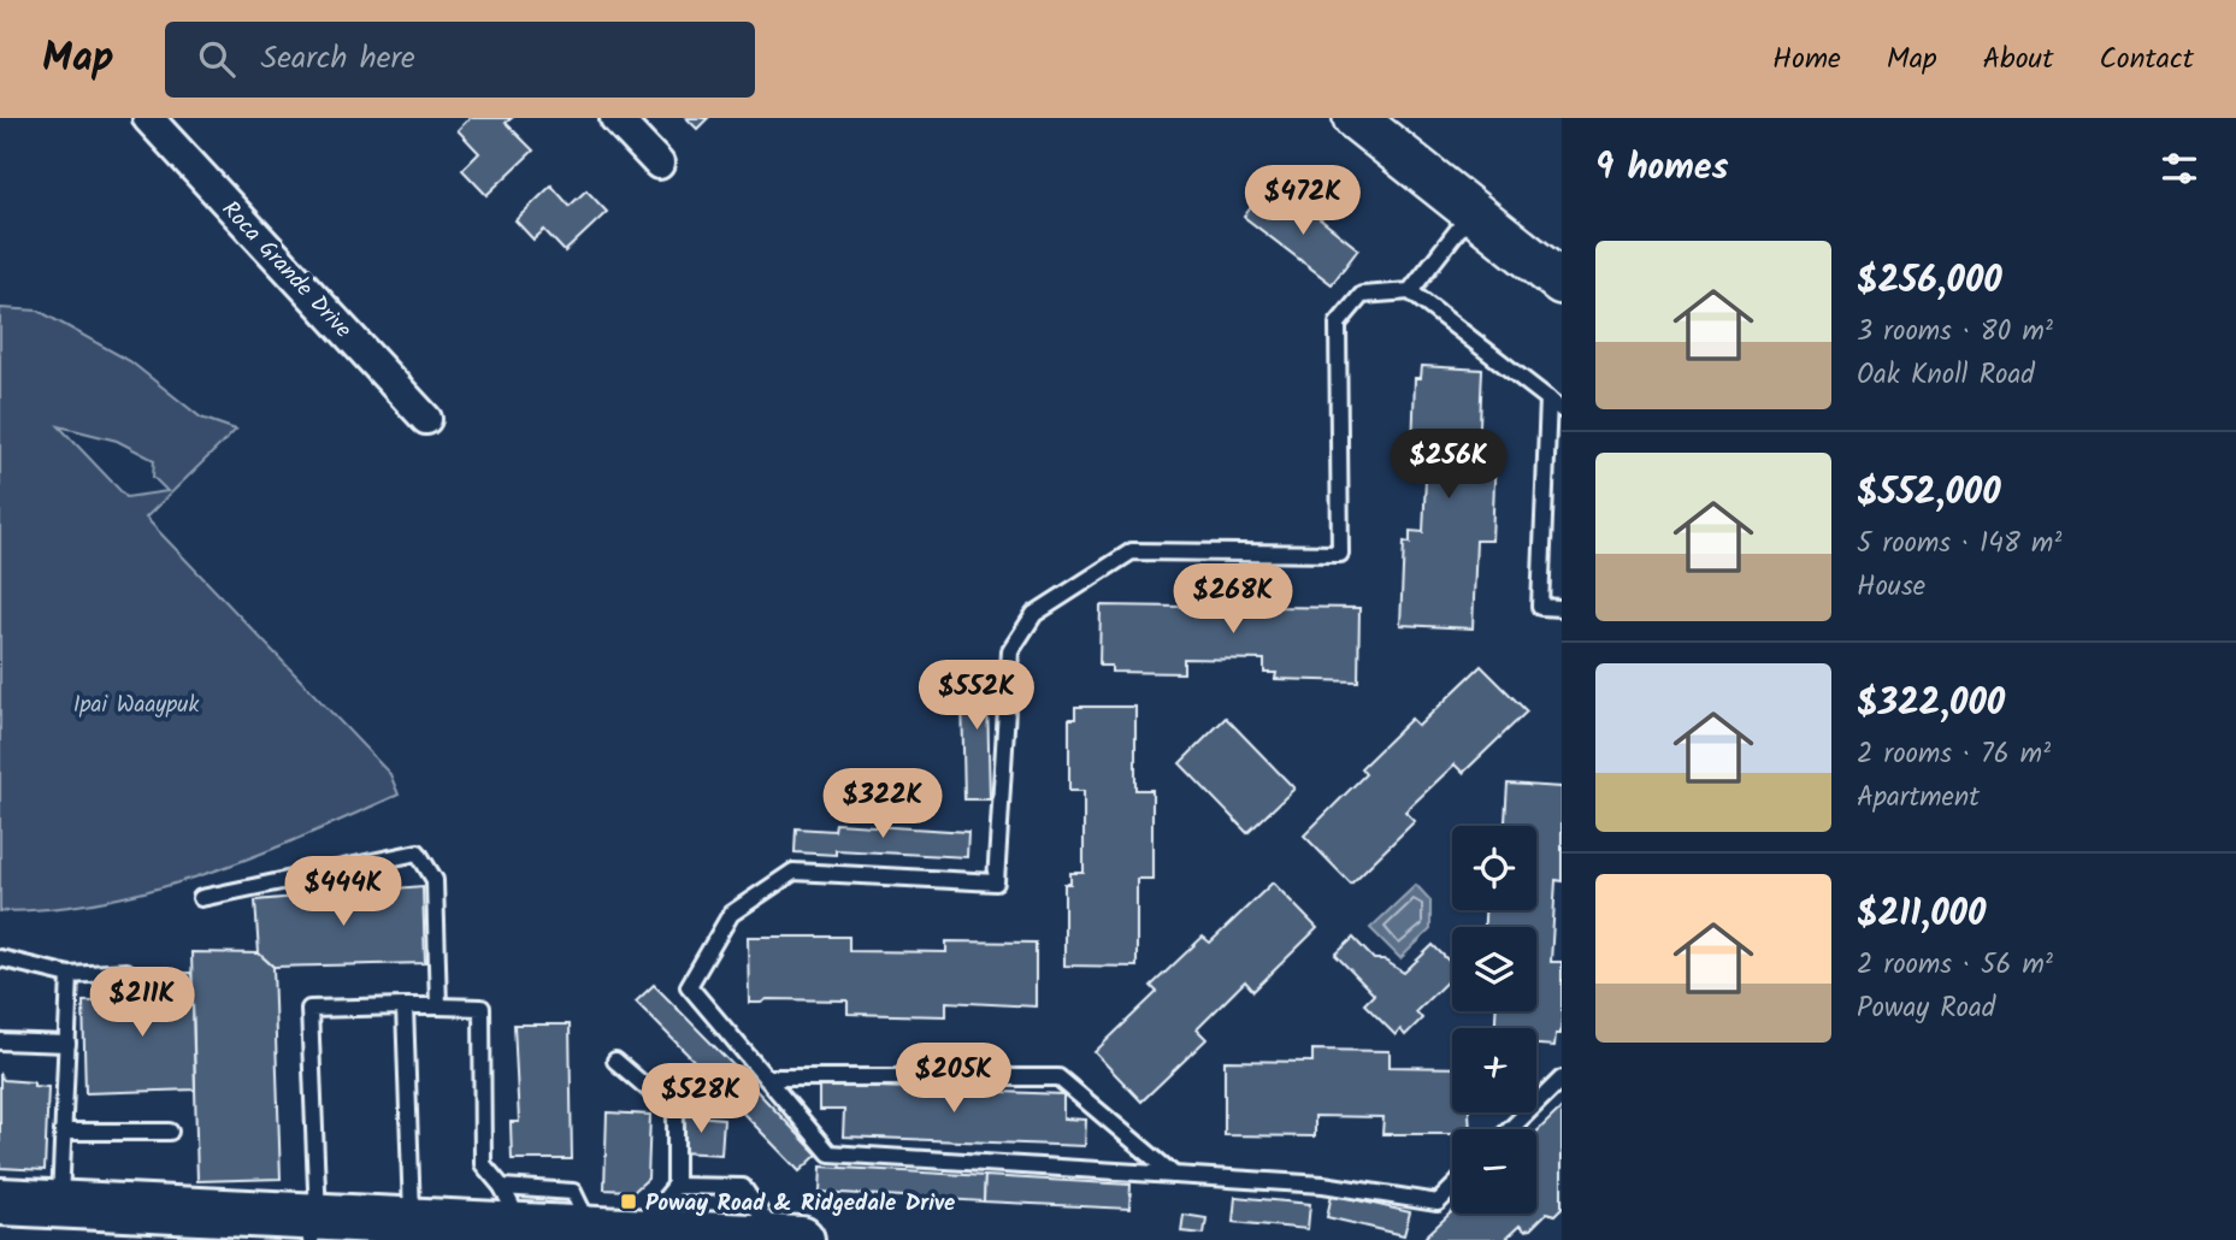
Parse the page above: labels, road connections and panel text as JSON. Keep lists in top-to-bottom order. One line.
{"streets":{"street":["Roca Grande Drive"]},"parks":["Ipai Waaypuk"],"places":{"transit":["Poway Road & Ridgedale Drive"]},"page":{"header":"Map","search":"Search here","nav":["Home","Map","About","Contact"],"heading":"9 homes","price":["$472K","$256K","$268K","$552K","$322K","$444K","$211K","$205K","$528K"],"list":[{"name":"$256,000","note":"3 rooms · 80 m² · Oak Knoll Road"},{"name":"$552,000","note":"5 rooms · 148 m² · House"},{"name":"$322,000","note":"2 rooms · 76 m² · Apartment"},{"name":"$211,000","note":"2 rooms · 56 m² · Poway Road"}],"map_buttons":["+","−"]}}
